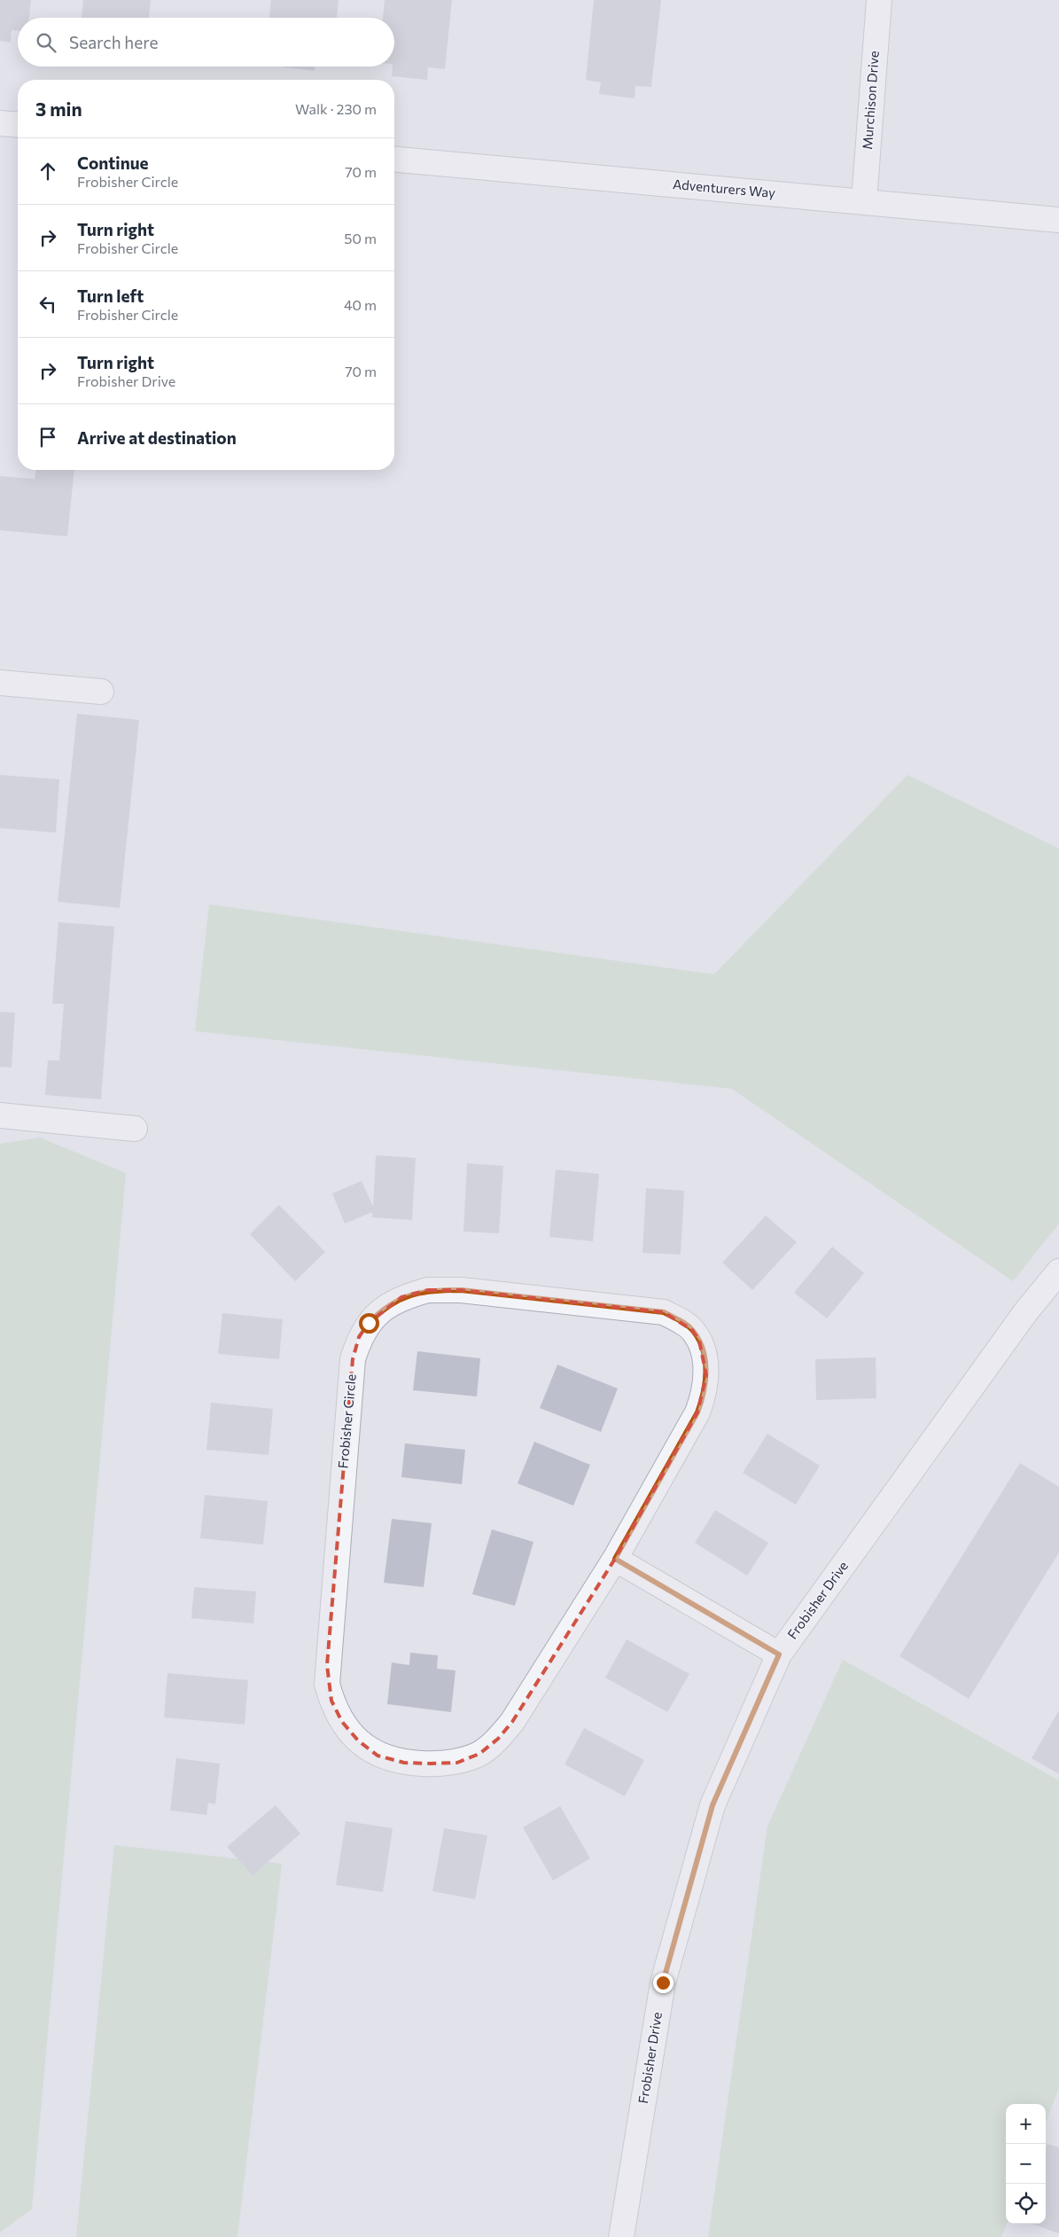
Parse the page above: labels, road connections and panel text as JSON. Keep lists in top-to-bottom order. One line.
{"streets":{"street":["Murchison Drive","Adventurers Way","Frobisher Circle","Frobisher Drive"]},"crossings":[["Murchison Drive","Adventurers Way"]],"page":{"search":"Search here","heading":["3 min","Walk · 230 m"],"list":[["Continue","Frobisher Circle","70 m"],["Turn right","Frobisher Circle","50 m"],["Turn left","Frobisher Circle","40 m"],["Turn right","Frobisher Drive","70 m"],"Arrive at destination"],"map_buttons":["+","−"]}}
